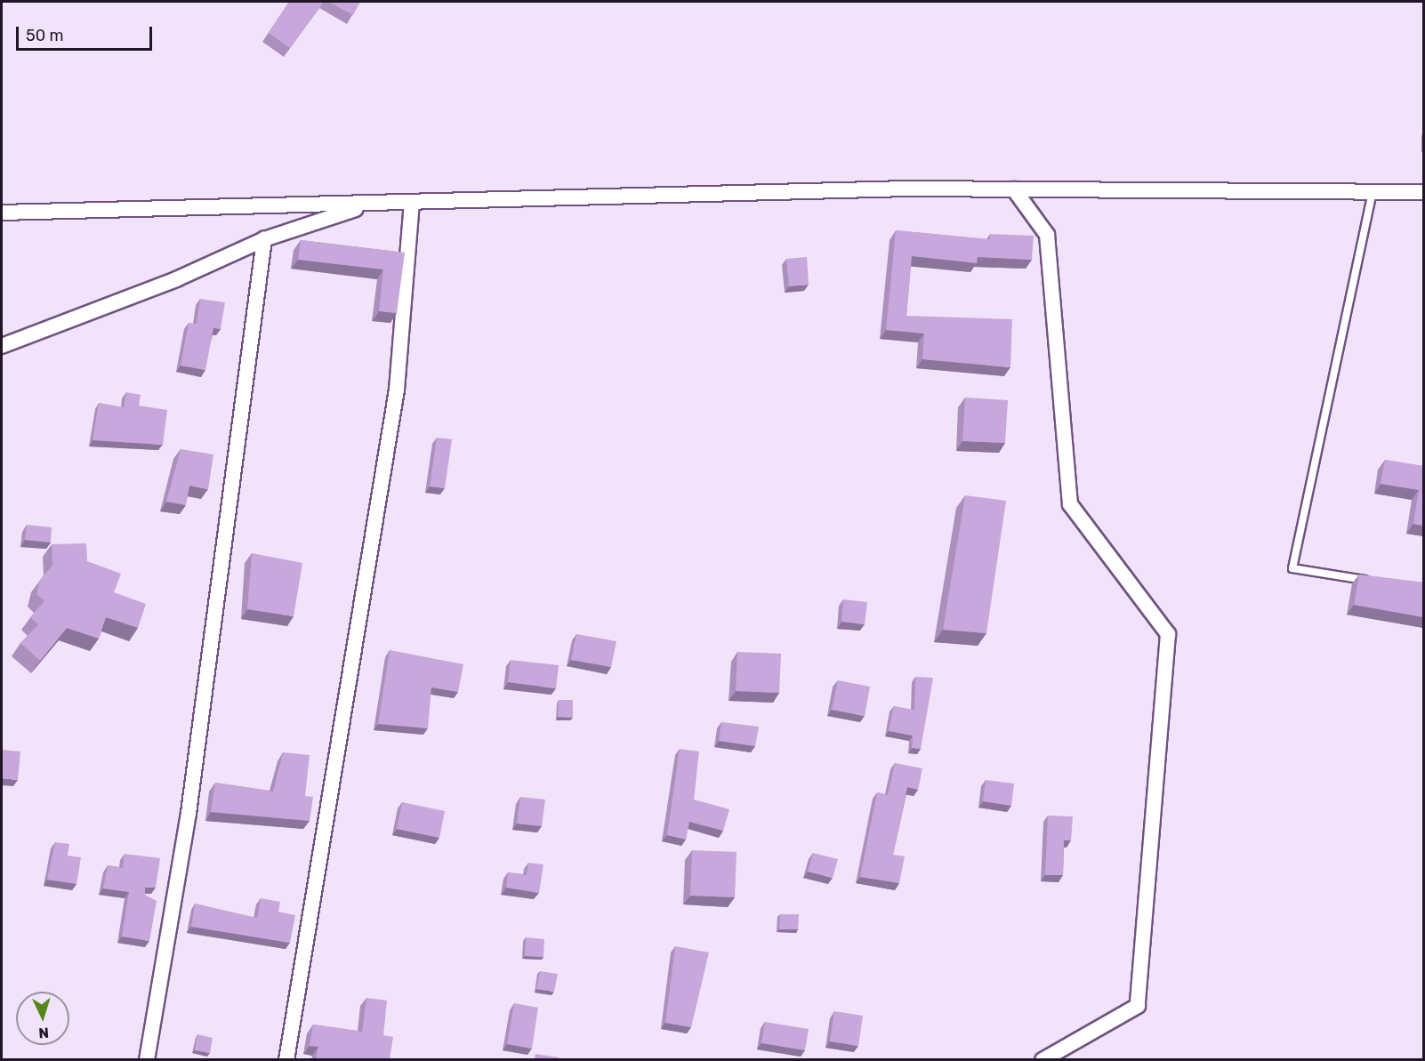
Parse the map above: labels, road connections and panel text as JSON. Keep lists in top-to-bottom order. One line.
{"scale_bar":"50 m","north":"bottom"}
